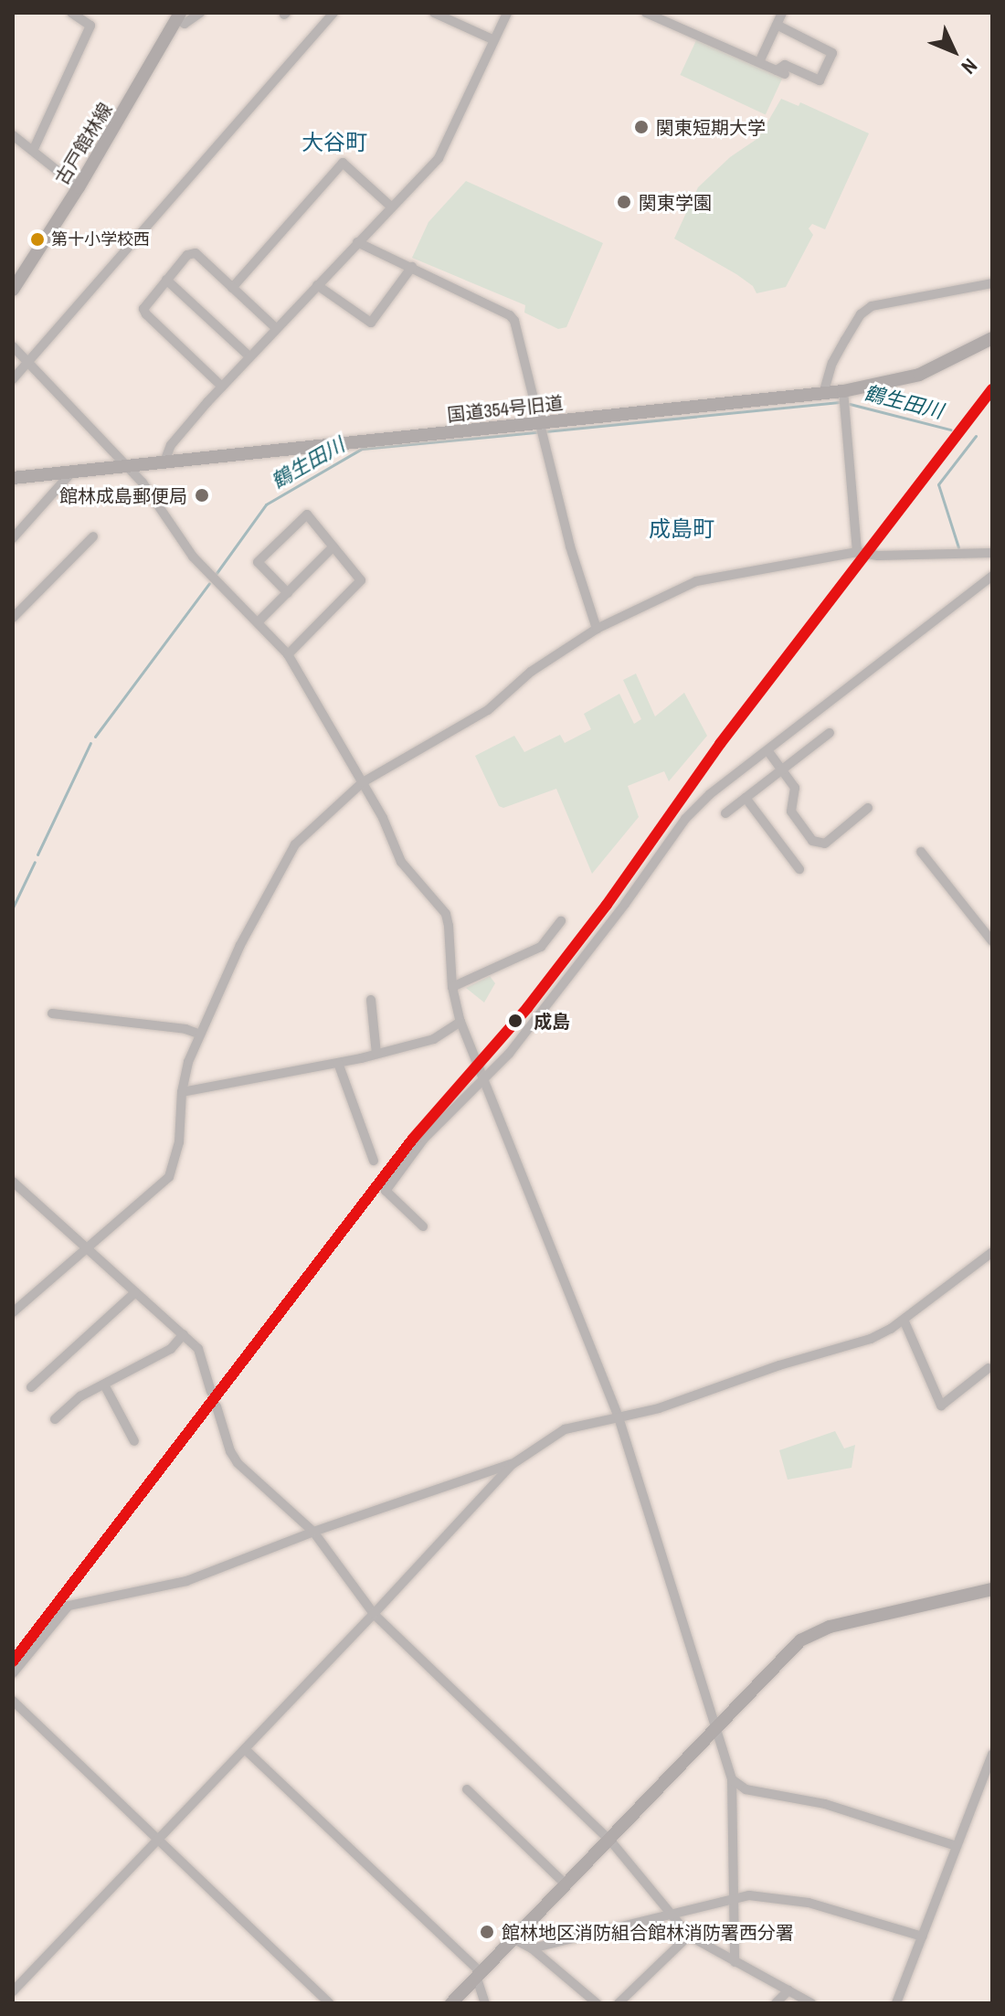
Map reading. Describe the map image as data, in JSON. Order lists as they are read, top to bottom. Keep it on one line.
{"streets":{"street":["古戸館林線","国道354号旧道"]},"districts":["大谷町","成島町"],"water":["鶴生田川"],"places":["関東短期大学","関東学園","第十小学校西","館林成島郵便局","成島","館林地区消防組合館林消防署西分署"],"north":"bottom right"}
